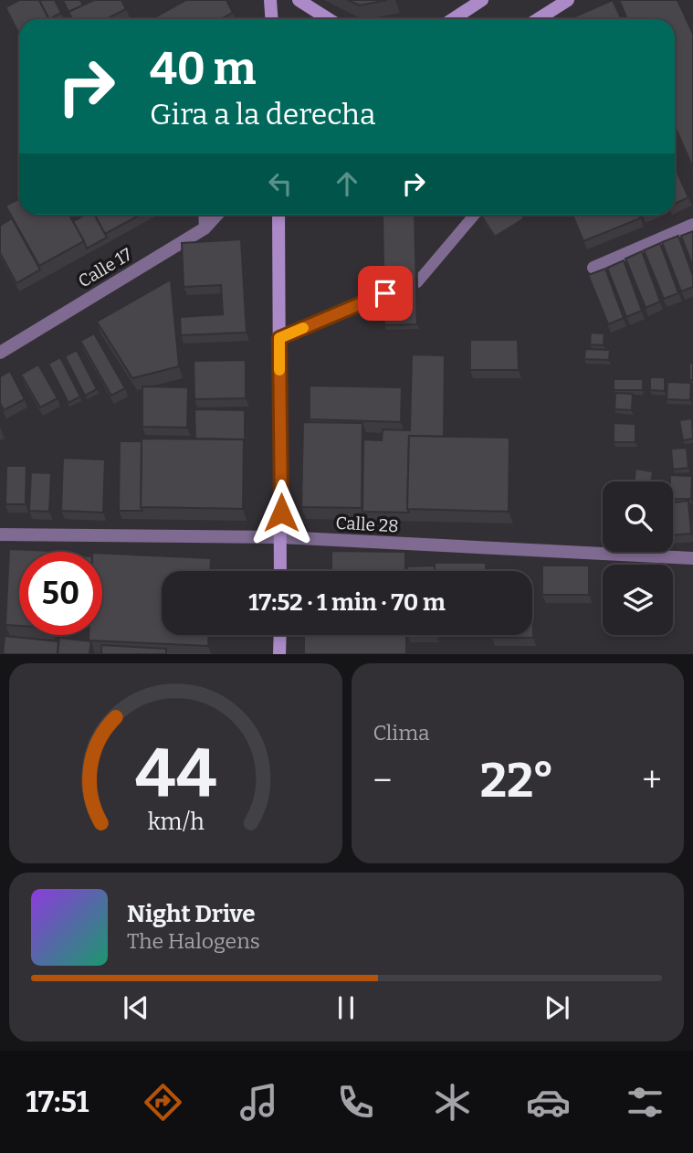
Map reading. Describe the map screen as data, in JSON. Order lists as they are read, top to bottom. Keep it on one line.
{"streets":{"street":["Calle 17","Calle 28"]},"page":{"turn":["40 m","Gira a la derecha"],"limit":"50","trip":"17:52 · 1 min · 70 m","tile":"Clima","heat":["−","22°","+"],"song":["Night Drive","The Halogens"],"tabs":"17:51","gauge":["44","km/h"]}}
